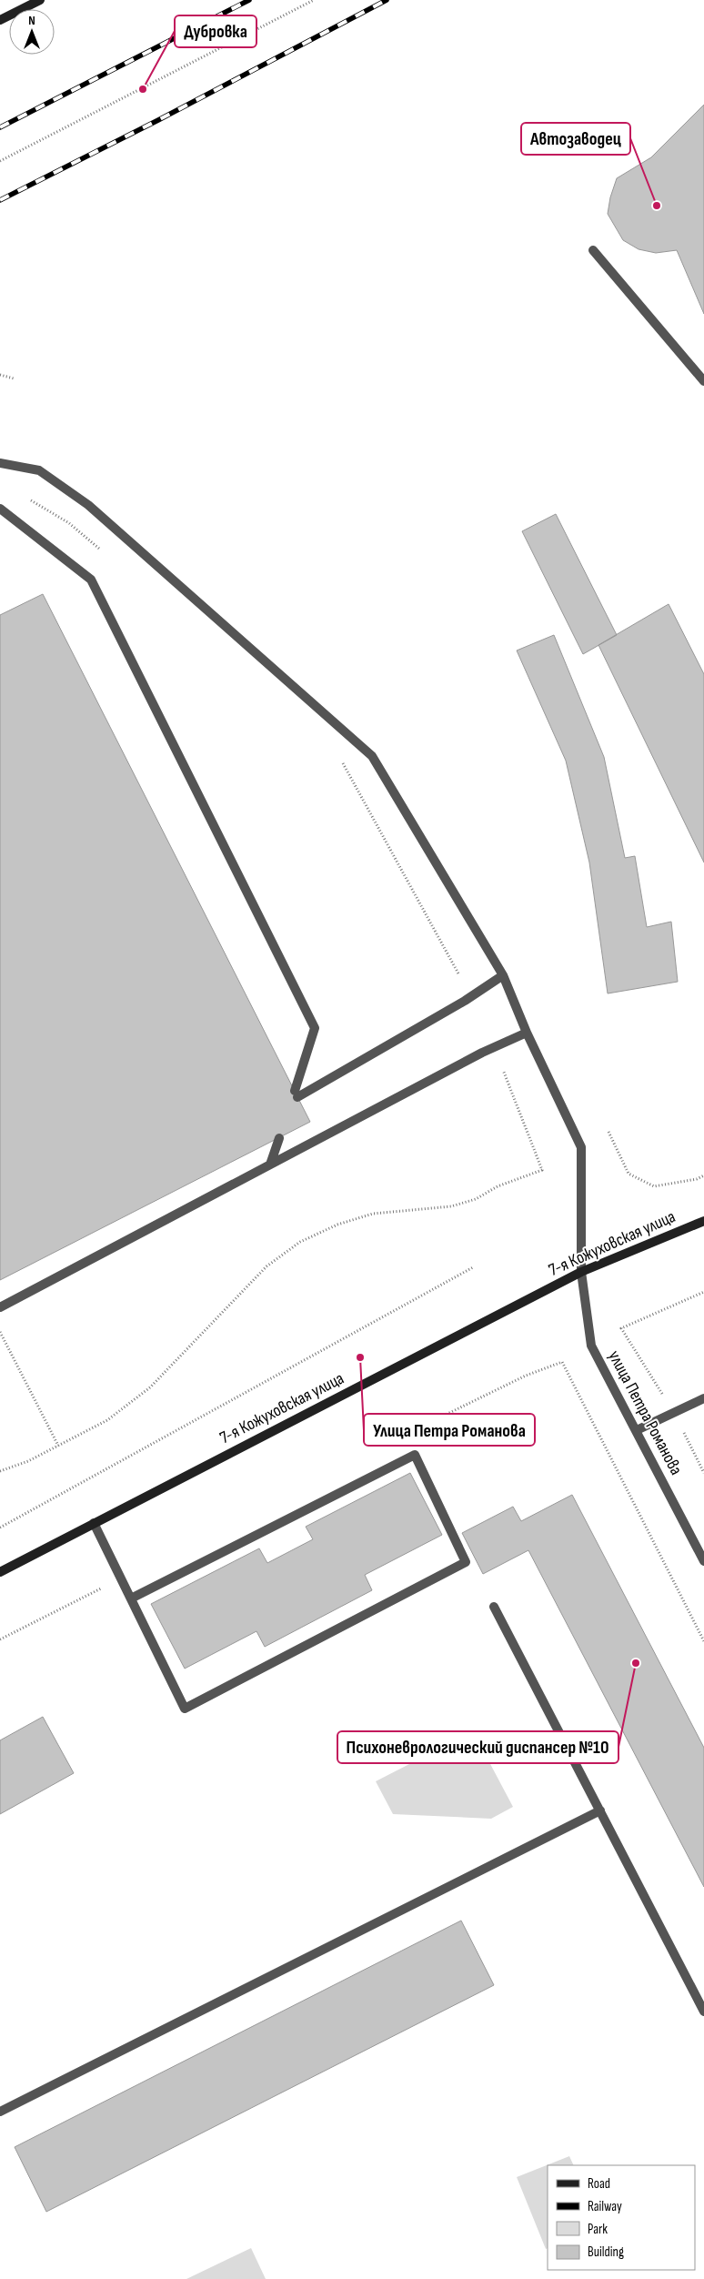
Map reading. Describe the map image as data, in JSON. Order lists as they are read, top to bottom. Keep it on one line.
{"streets":{"street":["7-я Кожуховская улица","улица Петра Романова"]},"crossings":[["7-я Кожуховская улица","улица Петра Романова"]],"places":["Дубровка","Автозаводец","Улица Петра Романова","Психоневрологический диспансер №10"],"legend":["Road","Railway","Park","Building"],"north":"top"}
